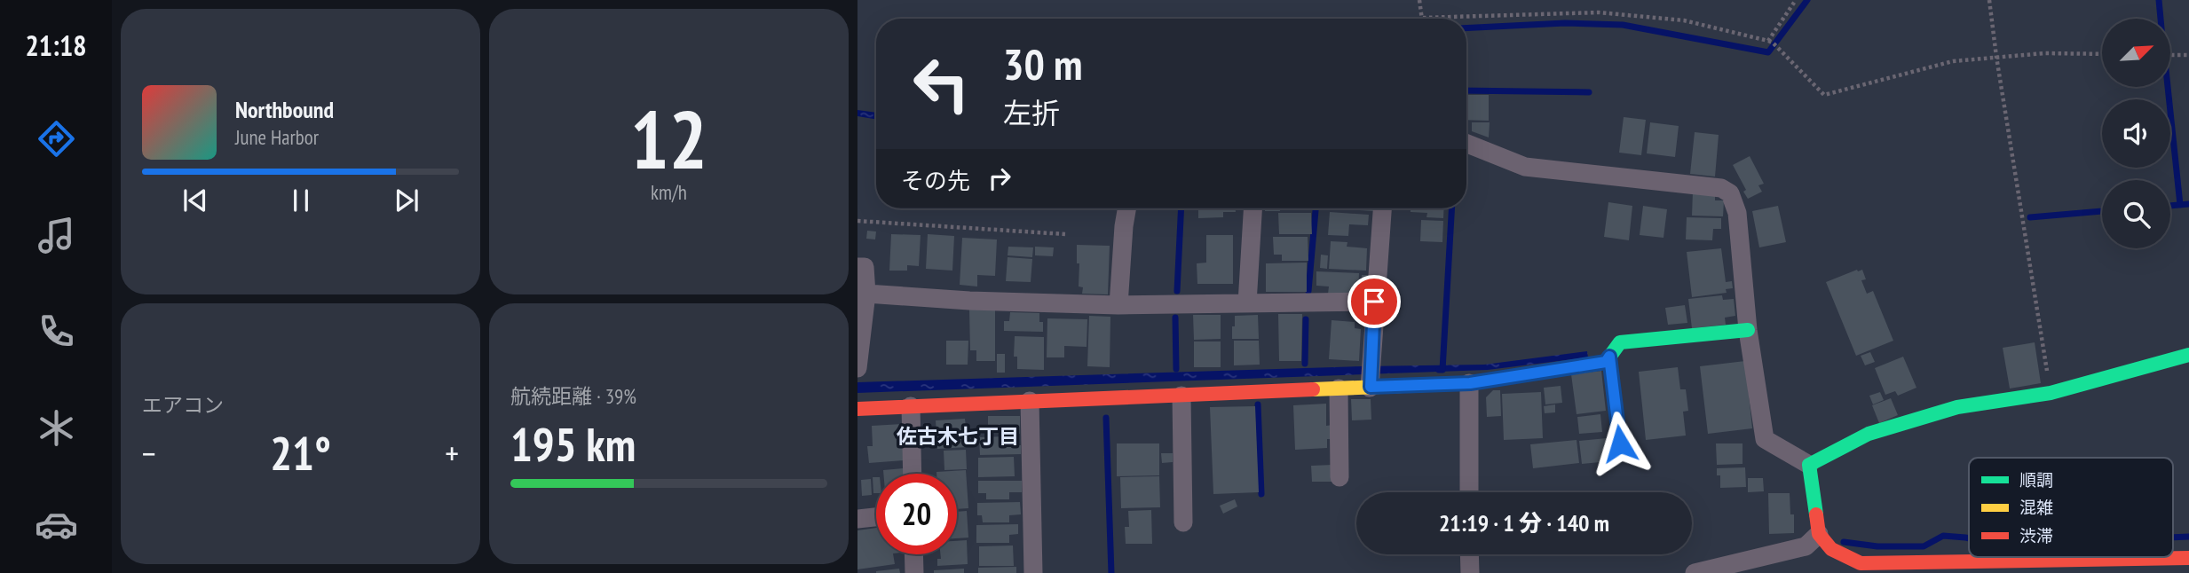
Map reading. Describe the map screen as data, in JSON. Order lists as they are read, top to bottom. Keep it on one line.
{"districts":["佐古木七丁目"],"legend":["順調","混雑","渋滞"],"north":"top right","page":{"tabs":"21:18","tile":[["12","km/h"],"エアコン",["航続距離 · 39%","195 km"]],"turn":["30 m","左折"],"song":["Northbound","June Harbor"],"then":"その先","heat":["−","21°","+"],"limit":"20","trip":"21:19 · 1 分 · 140 m"}}
